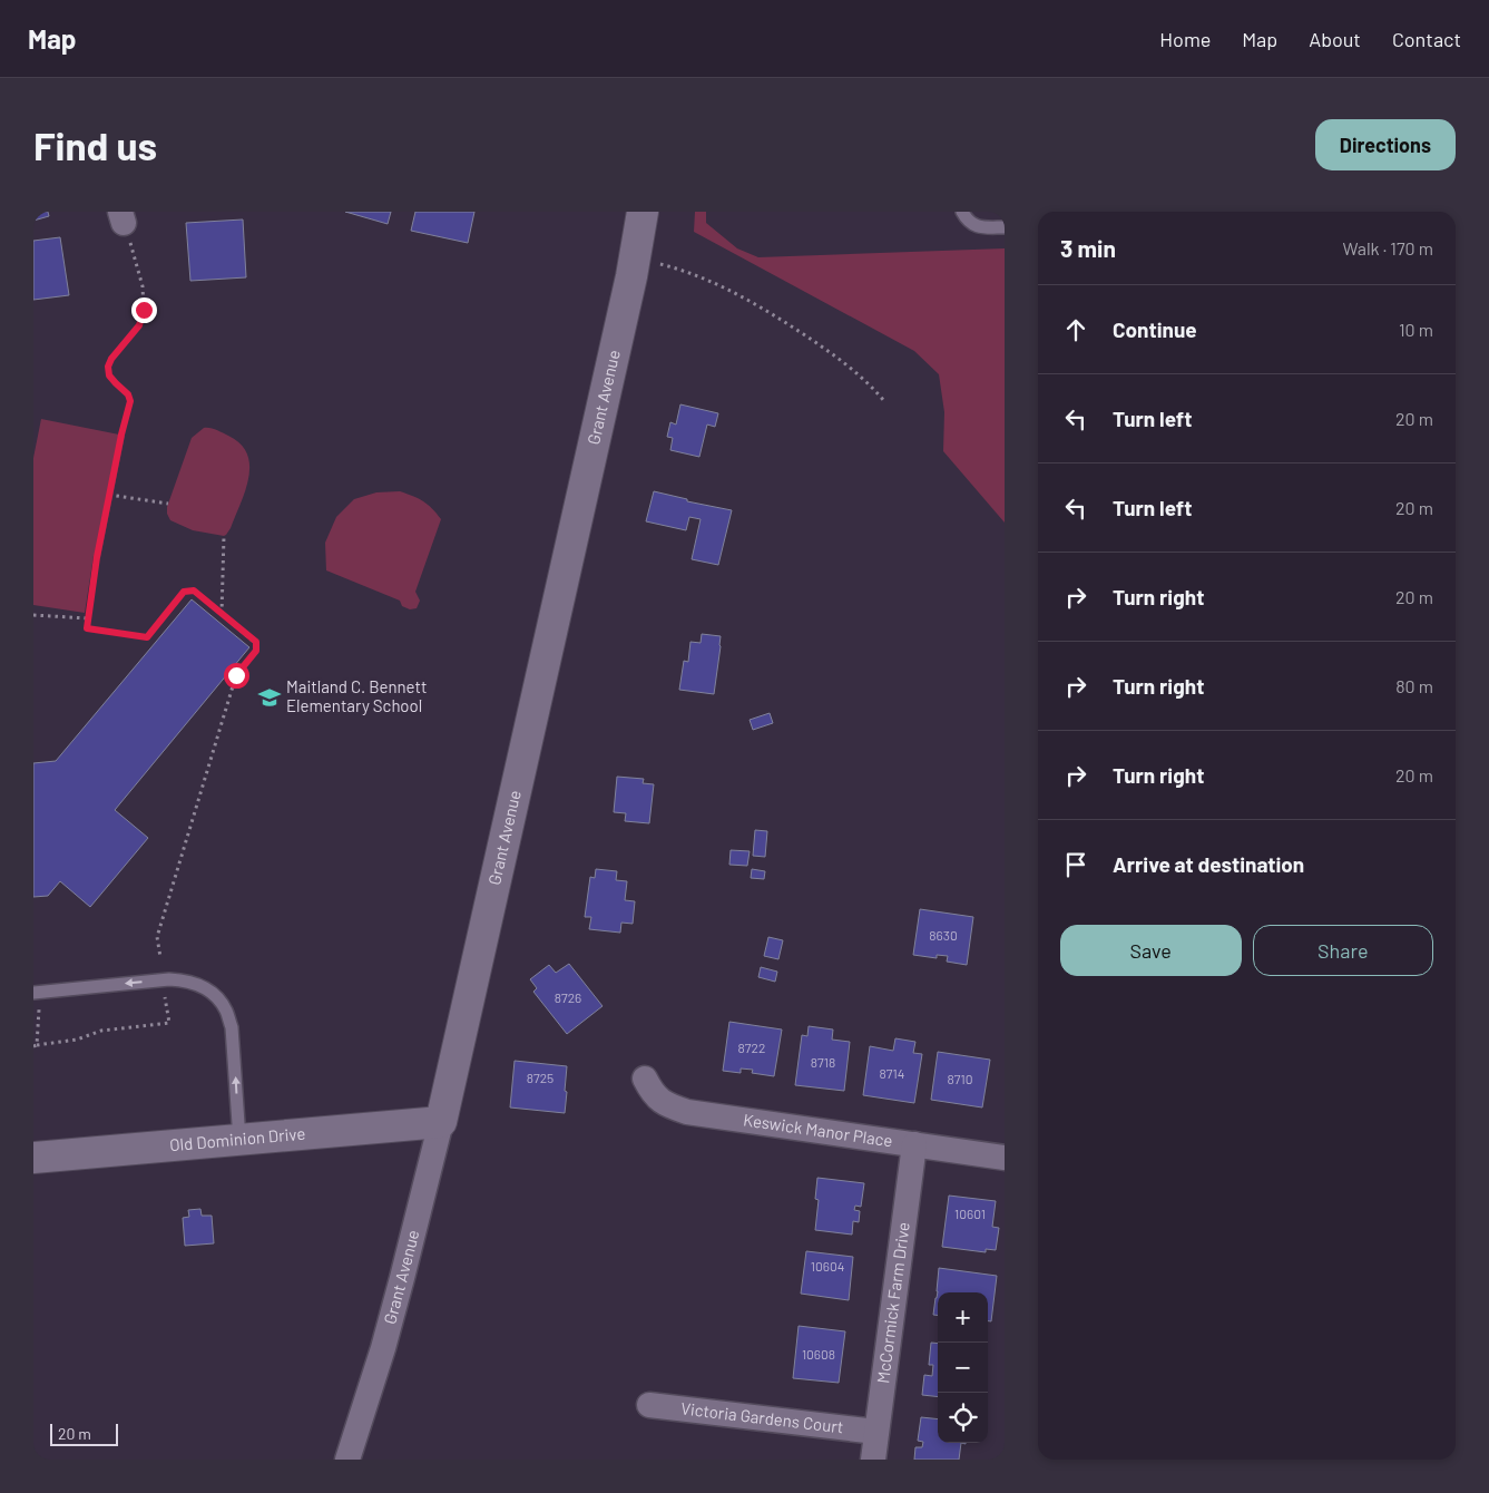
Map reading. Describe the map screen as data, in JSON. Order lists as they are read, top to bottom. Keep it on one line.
{"streets":{"street":["Grant Avenue","Keswick Manor Place","Old Dominion Drive","McCormick Farm Drive","Victoria Gardens Court"]},"crossings":[["Grant Avenue","Old Dominion Drive"],["Keswick Manor Place","McCormick Farm Drive"],["McCormick Farm Drive","Victoria Gardens Court"]],"places":{"school or university":["Maitland C. Bennett Elementary School"]},"house_numbers":["8630","8726","8722","8718","8714","8725","8710","10601","10604","10608"],"scale_bar":"20 m","page":{"header":"Map","nav":["Home","Map","About","Contact"],"buttons":["Directions",["Save","Share"]],"title":"Find us","heading":["3 min","Walk · 170 m"],"list":[["Continue","10 m"],["Turn left","20 m"],["Turn left","20 m"],["Turn right","20 m"],["Turn right","80 m"],["Turn right","20 m"],"Arrive at destination"],"map_buttons":["+","−"],"scale":"20 m"}}
